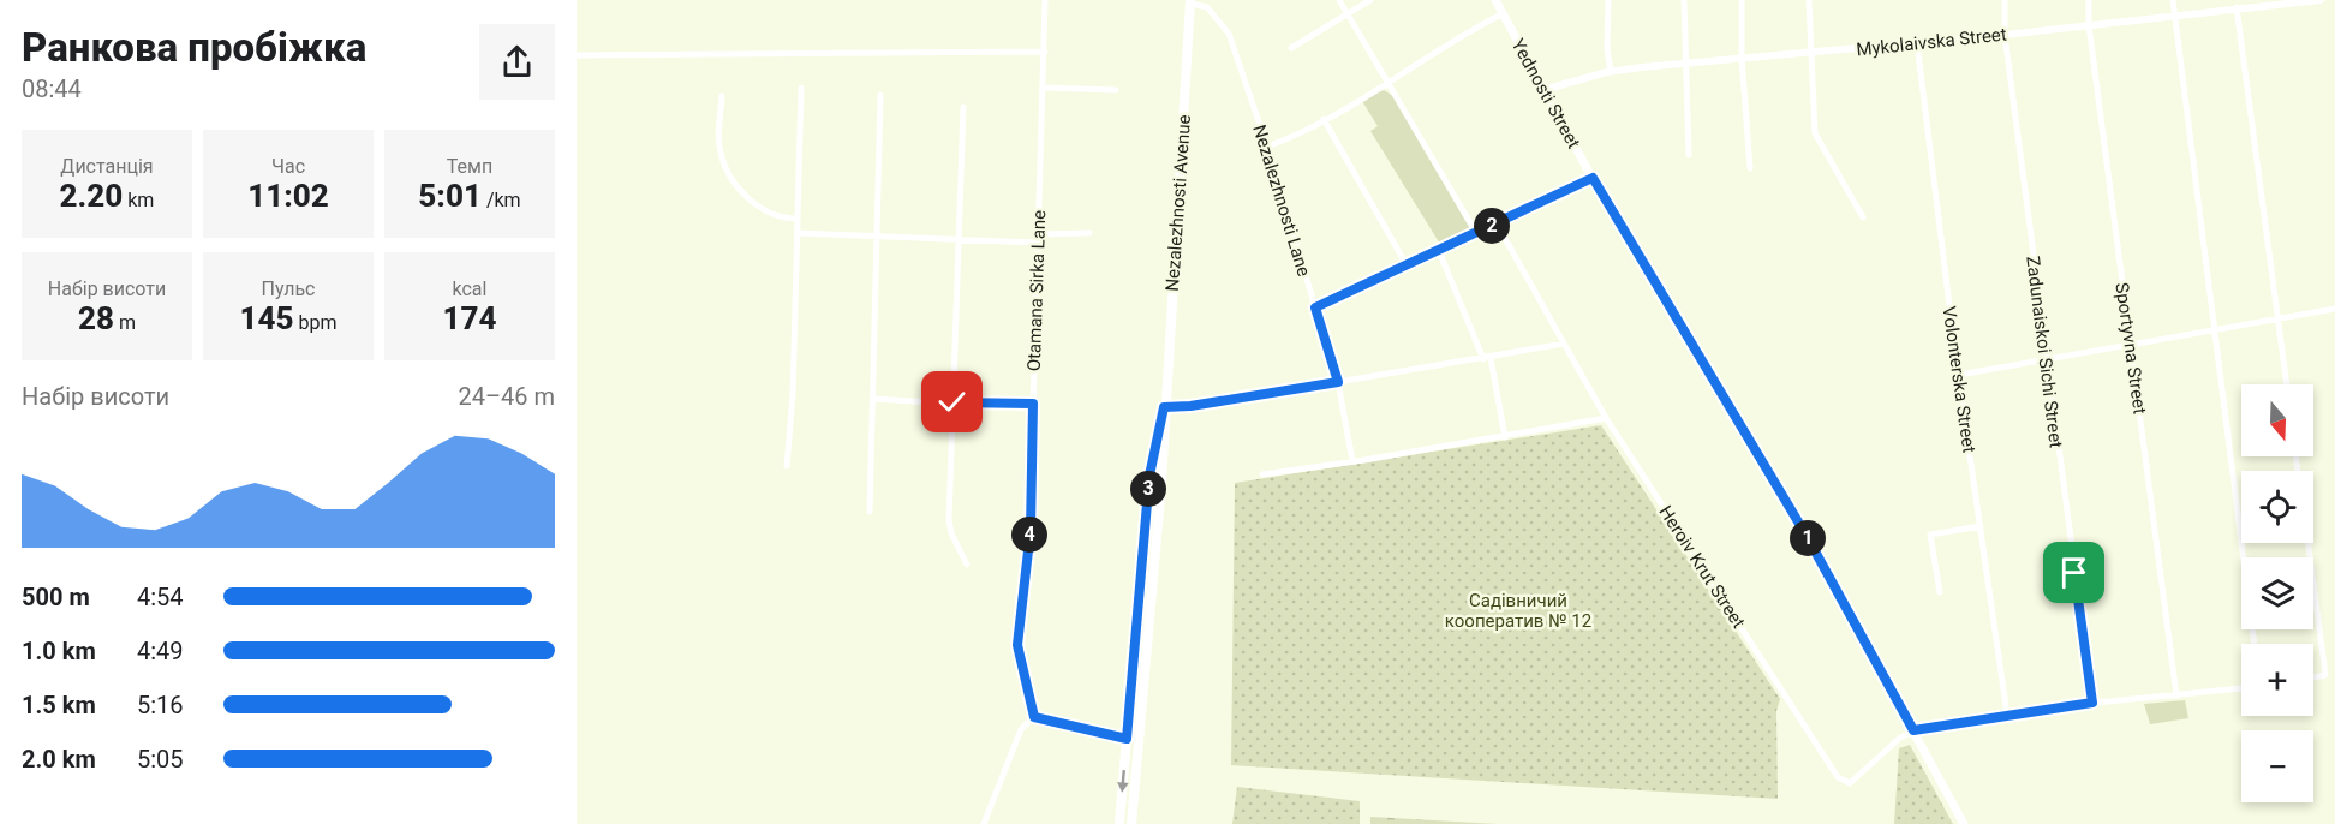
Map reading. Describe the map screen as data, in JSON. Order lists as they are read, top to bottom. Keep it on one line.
{"streets":{"main road":["Yednosti Street","Nezalezhnosti Avenue"],"street":["Mykolaivska Street","Nezalezhnosti Lane","Otamana Sirka Lane","Sportyvna Street","Zadunaiskoi Sichi Street","Volonterska Street","Heroiv Krut Street"]},"crossings":[["Mykolaivska Street","Yednosti Street"],["Mykolaivska Street","Sportyvna Street"],["Mykolaivska Street","Zadunaiskoi Sichi Street"],["Mykolaivska Street","Volonterska Street"],["Yednosti Street","Heroiv Krut Street"],["Nezalezhnosti Lane","Nezalezhnosti Avenue"]],"parks":["Садівничий кооператив № 12"],"north":"bottom","page":{"heading":["Ранкова пробіжка","08:44"],"stats":[["Дистанція","2.20 km"],["Час","11:02"],["Темп","5:01 /km"],["Набір висоти","28 m"],["Пульс","145 bpm"],["kcal","174"]],"pins":["2","3","4","1"],"chart":["Набір висоти","24–46 m"],"map_buttons":["+","−"],"list":[{"name":"500 m","note":"4:54"},{"name":"1.0 km","note":"4:49"},{"name":"1.5 km","note":"5:16"},{"name":"2.0 km","note":"5:05"}]}}
